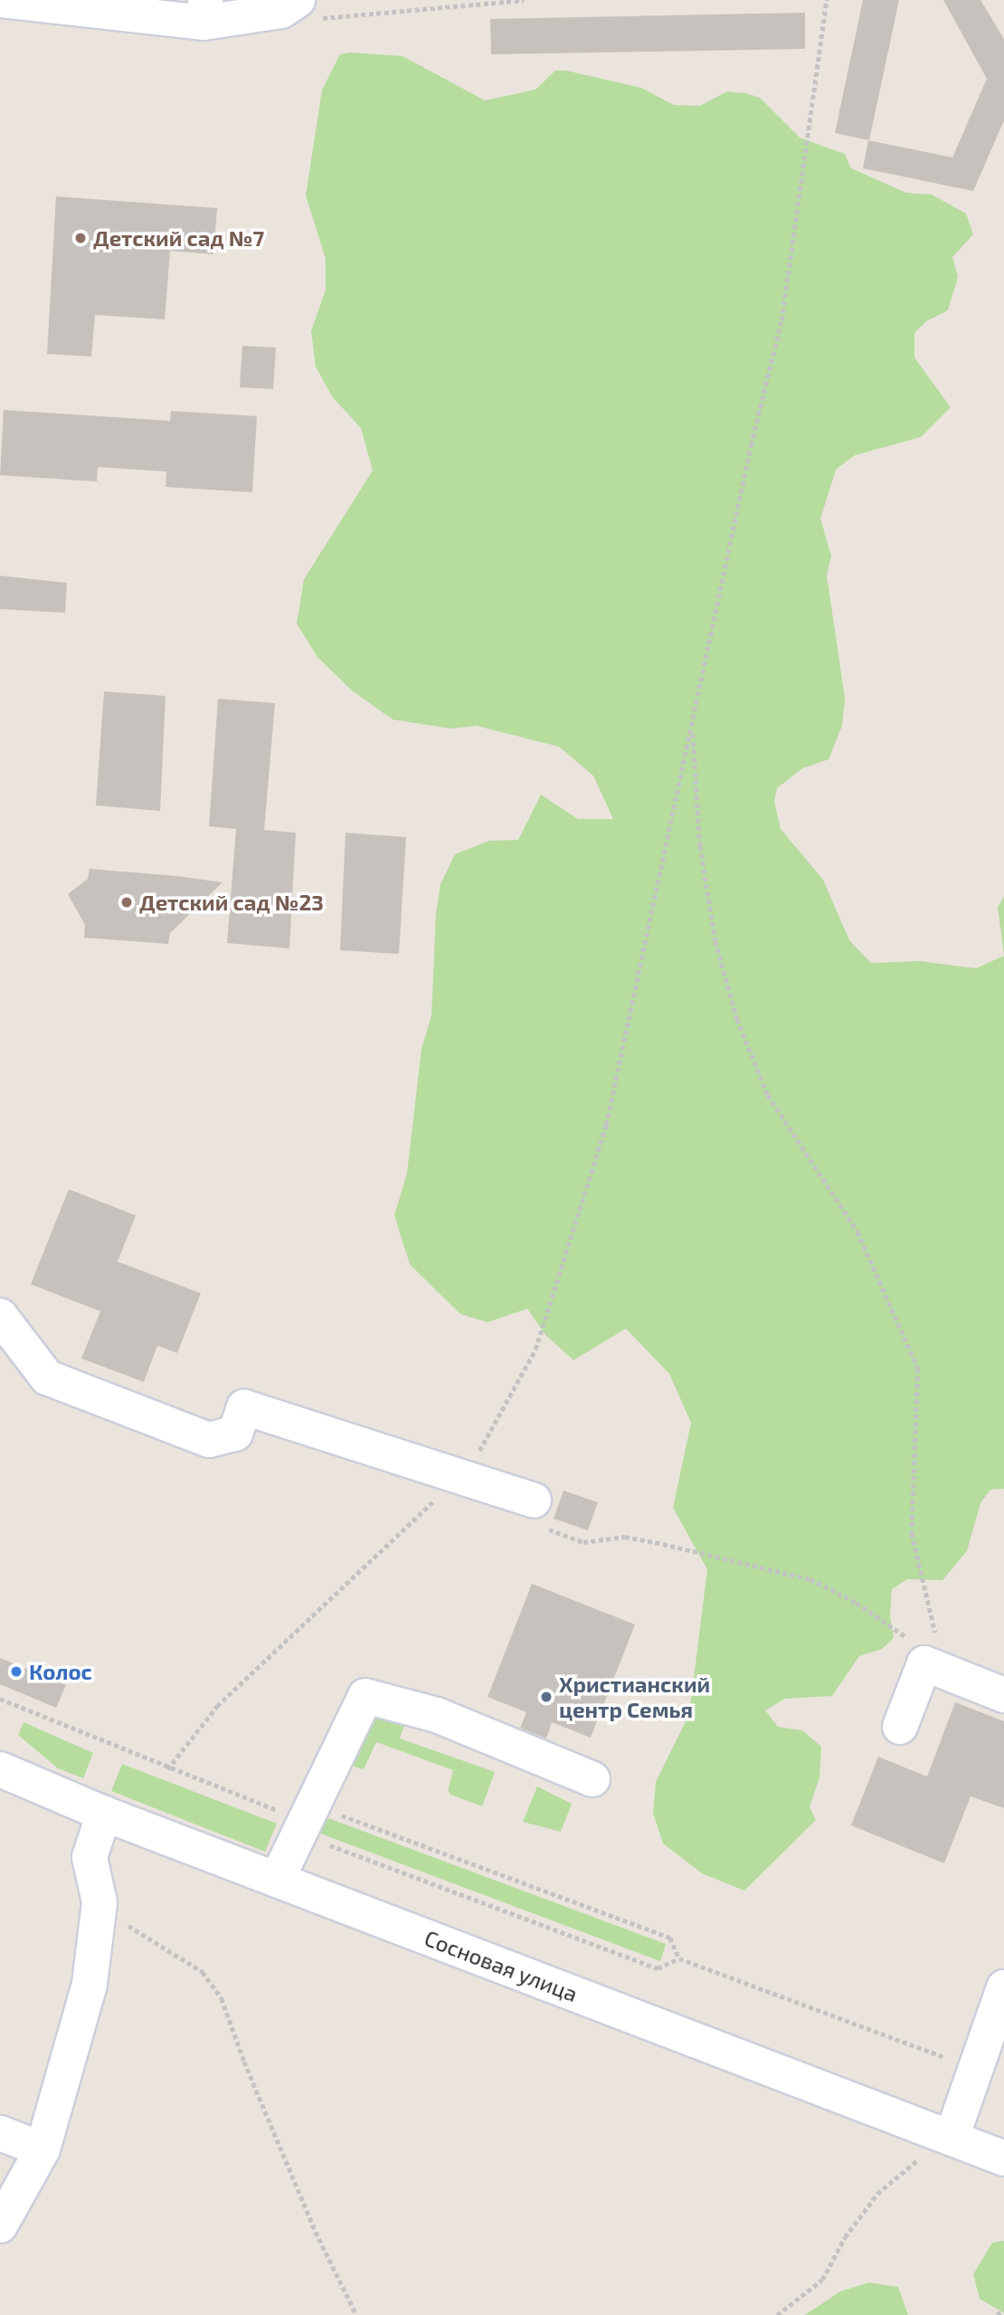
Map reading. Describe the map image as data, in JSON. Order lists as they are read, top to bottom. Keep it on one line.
{"streets":{"street":["Сосновая улица"]},"places":["Детский сад №7","Детский сад №23","Колос","Христианский центр Семья"]}
